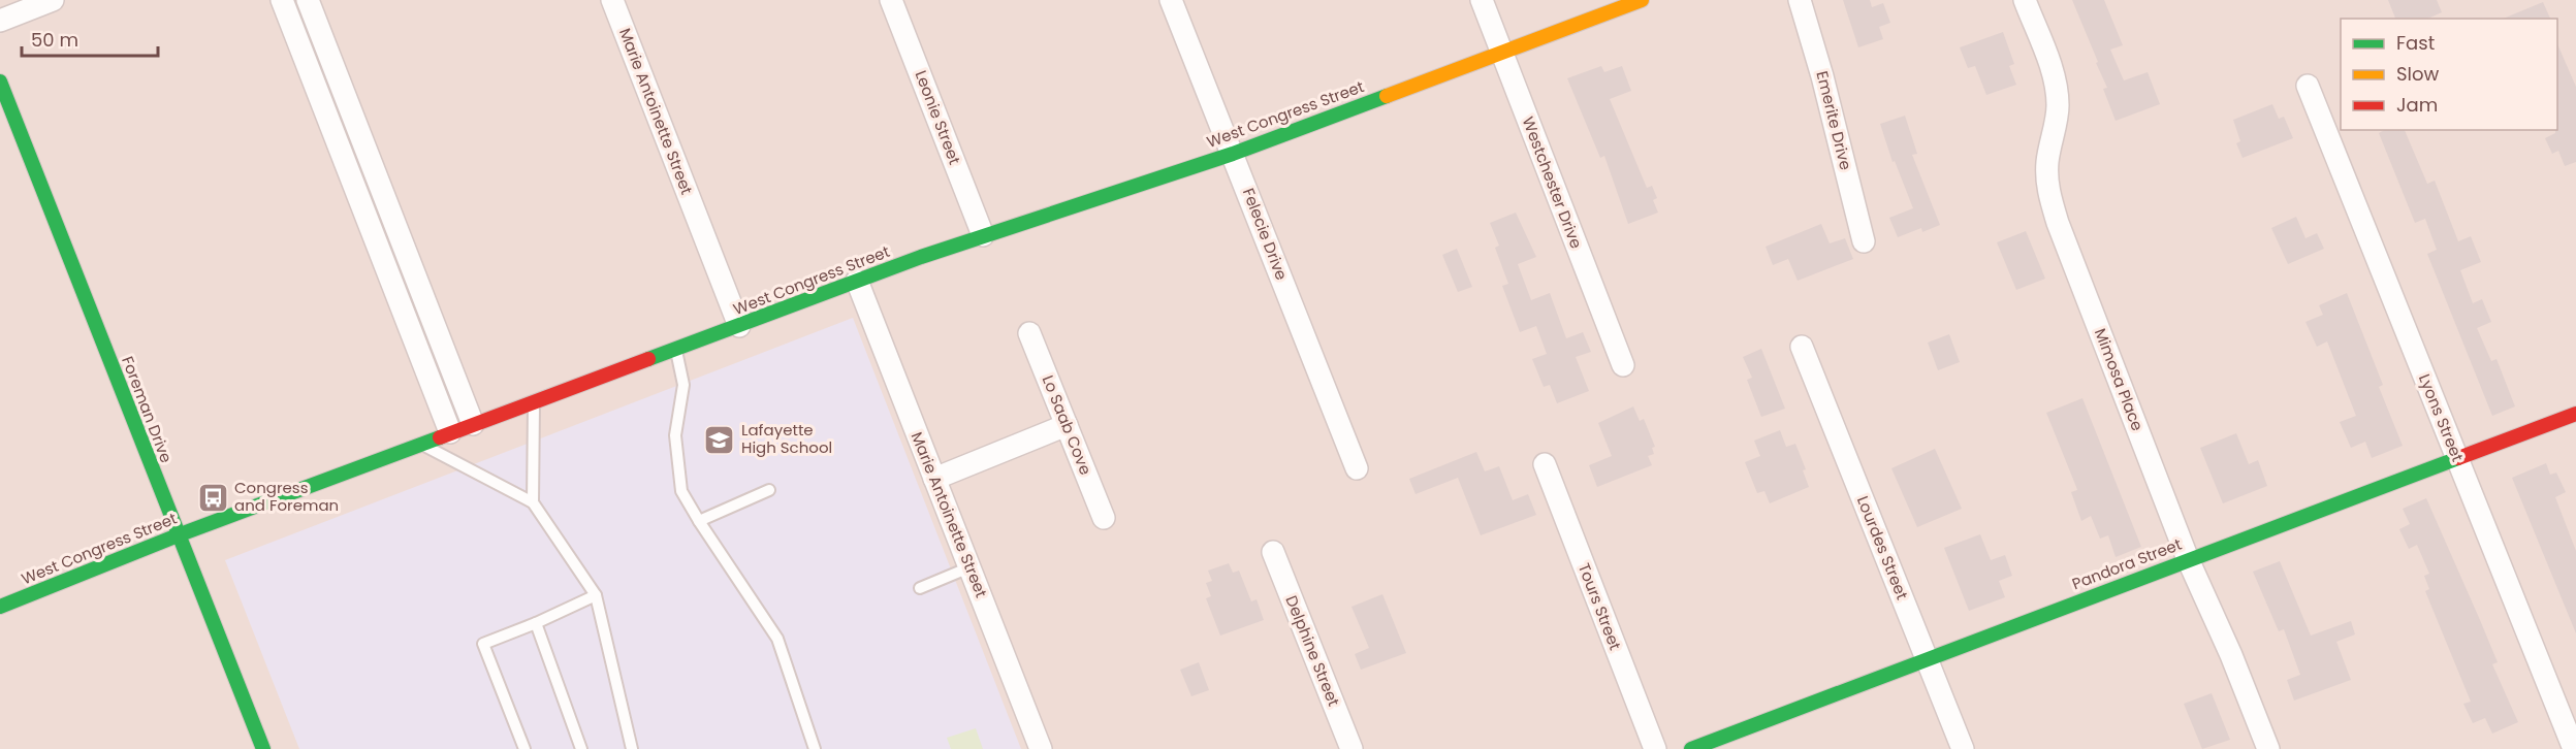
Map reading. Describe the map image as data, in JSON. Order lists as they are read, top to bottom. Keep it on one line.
{"streets":{"main road":["West Congress Street","Foreman Drive","Pandora Street"],"street":["Marie Antoinette Street","Leonie Street","Emerite Drive","Westchester Drive","Felecie Drive","Mimosa Place","Lyons Street","Lo Saab Cove","Lourdes Street","Tours Street","Delphine Street"]},"crossings":[["Marie Antoinette Street","West Congress Street"],["West Congress Street","Leonie Street"],["West Congress Street","Westchester Drive"],["West Congress Street","Felecie Drive"],["West Congress Street","Foreman Drive"],["Mimosa Place","Pandora Street"],["Lyons Street","Pandora Street"],["Lourdes Street","Pandora Street"]],"places":{"school or university":["Lafayette High School"],"bus stop":["Congress and Foreman"]},"legend":["Fast","Slow","Jam"],"scale_bar":"50 m"}
